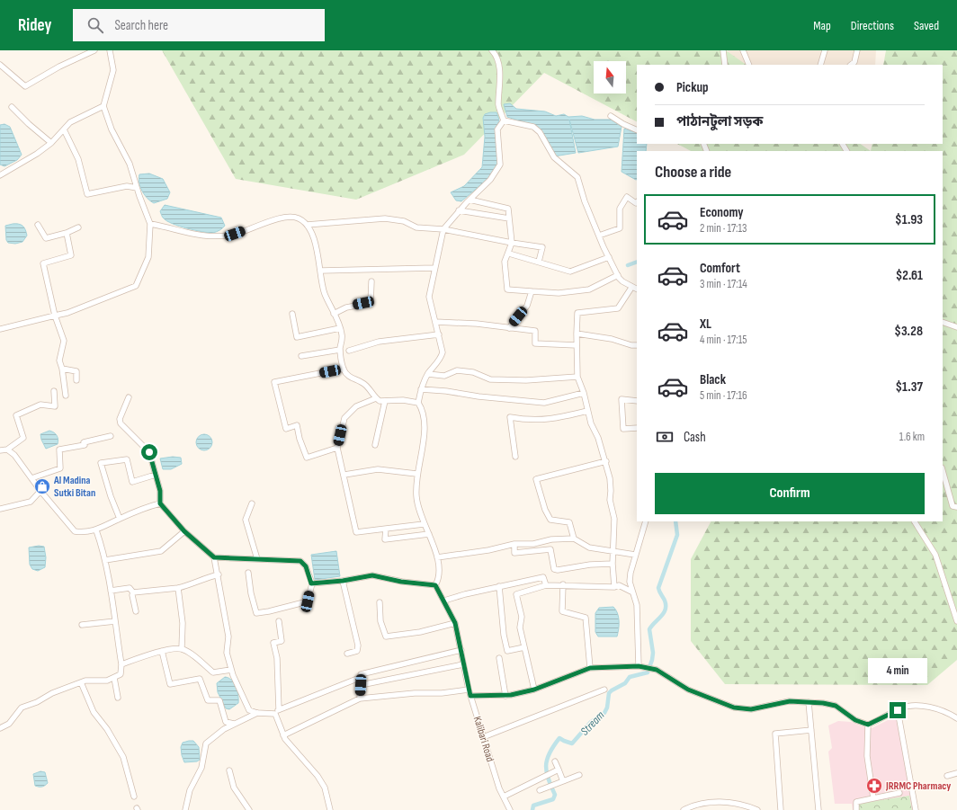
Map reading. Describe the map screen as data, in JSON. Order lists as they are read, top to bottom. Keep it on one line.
{"streets":{"street":["Kalibari Road"]},"water":["Stream"],"places":{"shop":["Al Madina Sutki Bitan"],"pharmacy":["JRRMC Pharmacy"]},"north":"top","page":{"header":"Ridey","search":"Search here","nav":["Map","Directions","Saved"],"banner":["Pickup","পাঠানটুলা সড়ক"],"heading":"Choose a ride","list":[{"name":"Economy","note":"2 min · 17:13","value":"$1.93"},{"name":"Comfort","note":"3 min · 17:14","value":"$2.61"},{"name":"XL","note":"4 min · 17:15","value":"$3.28"},{"name":"Black","note":"5 min · 17:16","value":"$1.37"}],"pay":["Cash","1.6 km"],"buttons":"Confirm","bubble":"4 min"}}
